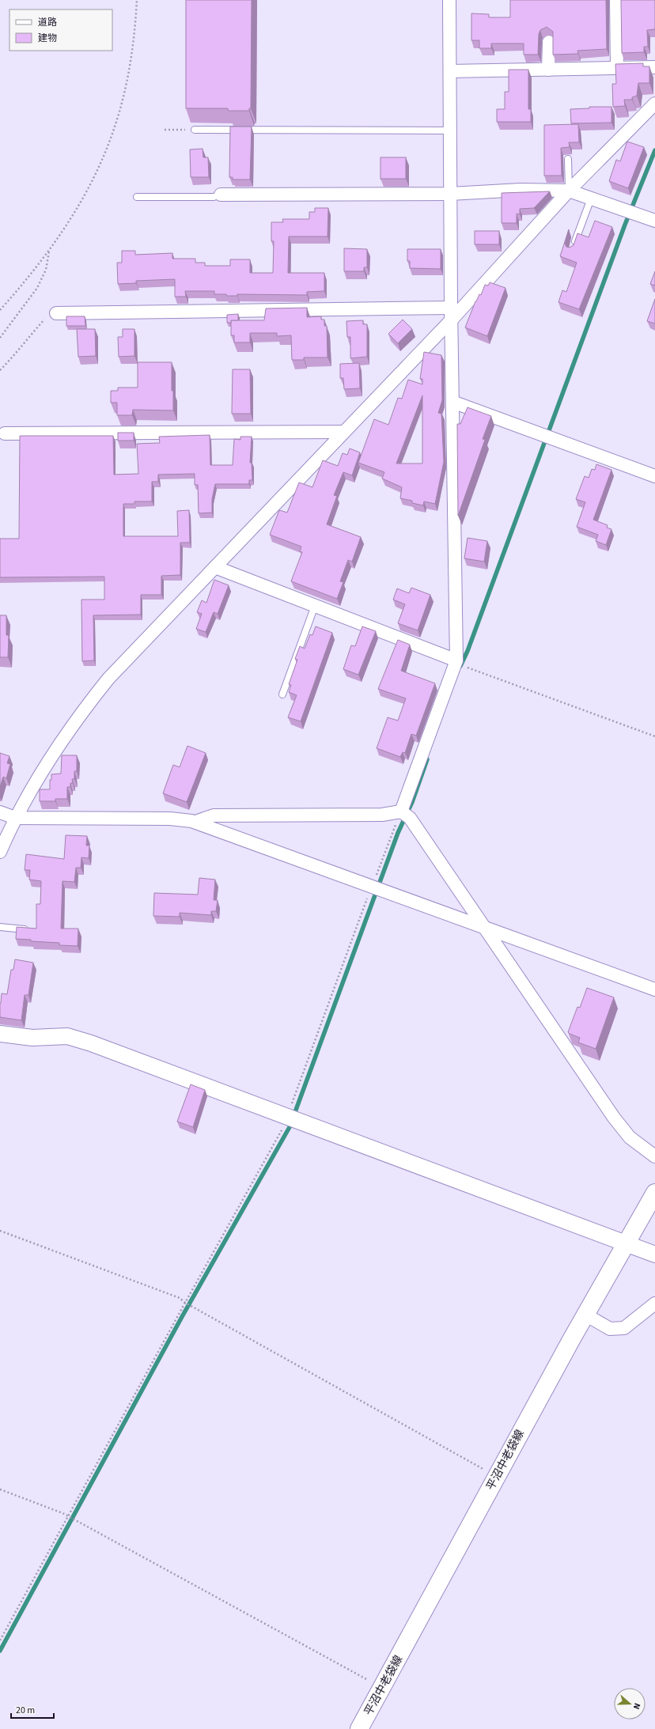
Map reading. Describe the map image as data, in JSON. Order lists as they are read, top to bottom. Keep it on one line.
{"streets":{"main road":["平沼中老袋線"]},"legend":["道路","建物"],"scale_bar":"20 m","north":"right"}
